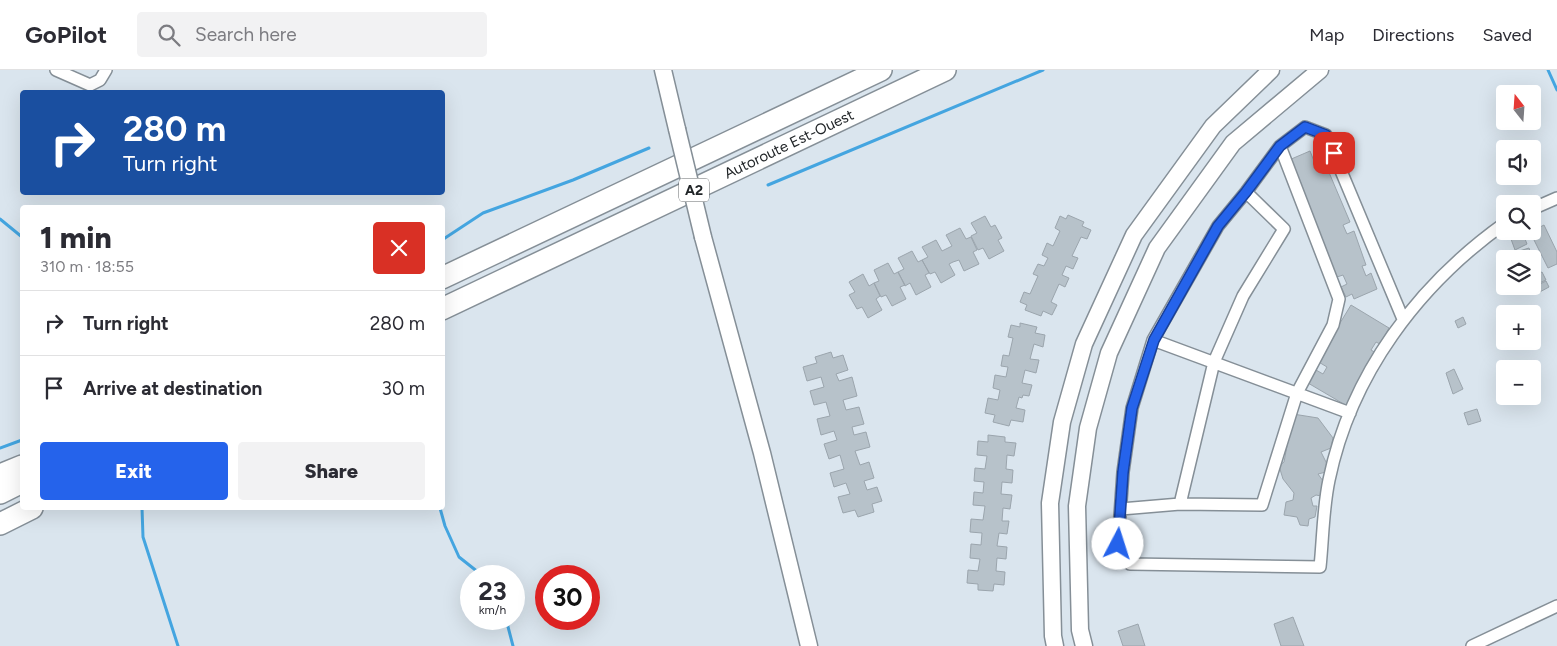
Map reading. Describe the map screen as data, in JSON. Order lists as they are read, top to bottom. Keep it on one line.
{"streets":{"highway":["Autoroute Est-Ouest","A2"]},"north":"top","page":{"header":"GoPilot","search":"Search here","nav":["Map","Directions","Saved"],"map_buttons":["+","−"],"turn":["280 m","Turn right"],"heading":["1 min","310 m · 18:55"],"list":[{"name":"Turn right","value":"280 m"},{"name":"Arrive at destination","value":"30 m"}],"buttons":["Exit","Share"],"speed":"23 km/h","limit":"30"}}
